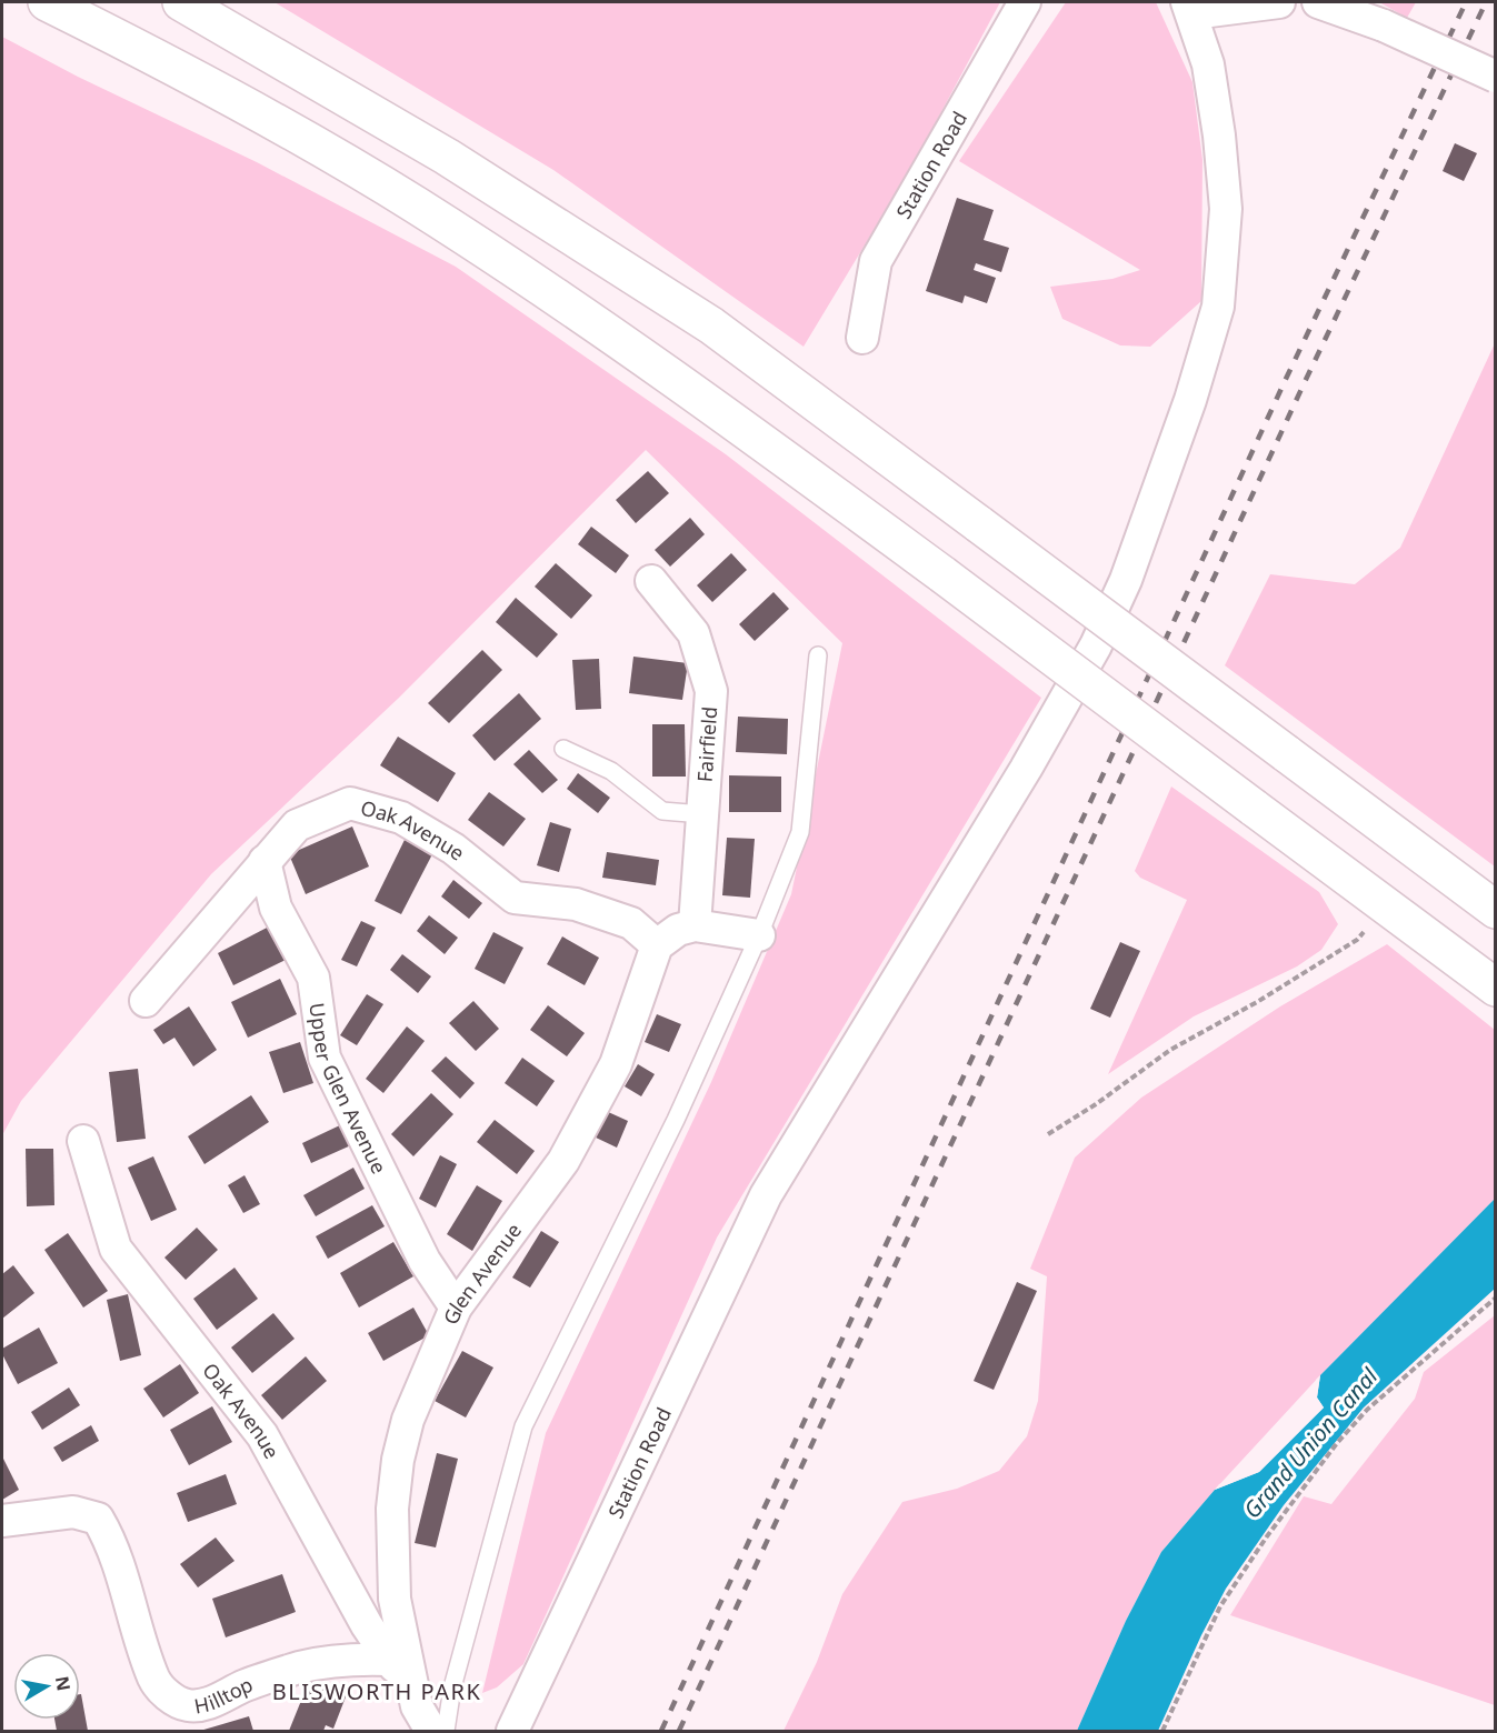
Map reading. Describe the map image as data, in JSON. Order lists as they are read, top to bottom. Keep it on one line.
{"streets":{"street":["Station Road","Fairfield","Oak Avenue","Upper Glen Avenue","Glen Avenue","Hilltop"]},"crossings":[["Oak Avenue","Upper Glen Avenue"],["Oak Avenue","Glen Avenue"],["Oak Avenue","Hilltop"],["Upper Glen Avenue","Glen Avenue"],["Glen Avenue","Hilltop"]],"districts":["BLISWORTH PARK"],"water":["Grand Union Canal"],"north":"right"}
